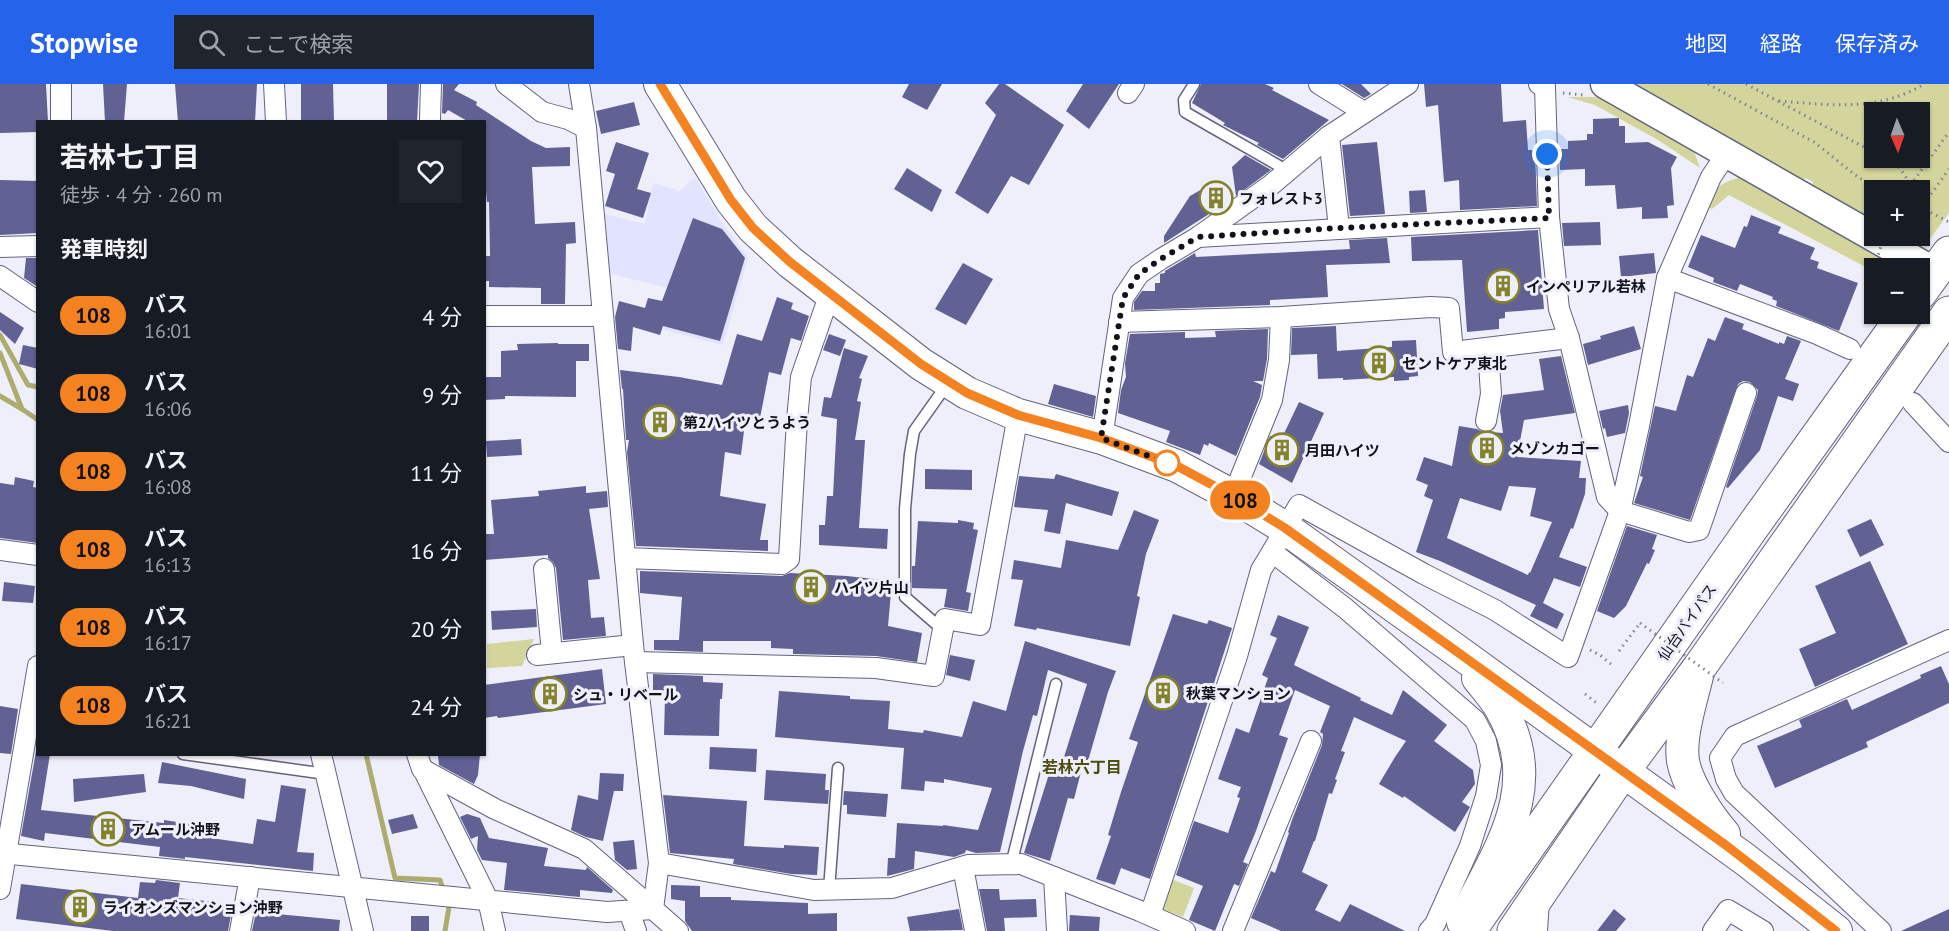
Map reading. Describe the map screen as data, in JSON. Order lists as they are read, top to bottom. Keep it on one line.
{"streets":{"highway":["仙台バイパス"]},"districts":["若林六丁目"],"places":{"building":["フォレスト3","インペリアル若林","セントケア東北","第2ハイツとうよう","メゾンカゴー","月田ハイツ","ハイツ片山","秋葉マンション","シュ・リベール","アムール沖野","ライオンズマンション沖野"]},"lines":["bus line 108"],"north":"bottom","page":{"header":"Stopwise","search":"ここで検索","nav":["地図","経路","保存済み"],"on_map":"108","map_buttons":["+","−"],"heading":[["若林七丁目","徒歩 · 4 分 · 260 m"],"発車時刻"],"list":[{"mark":"108","name":"バス","note":"16:01","value":"4 分"},{"mark":"108","name":"バス","note":"16:06","value":"9 分"},{"mark":"108","name":"バス","note":"16:08","value":"11 分"},{"mark":"108","name":"バス","note":"16:13","value":"16 分"},{"mark":"108","name":"バス","note":"16:17","value":"20 分"},{"mark":"108","name":"バス","note":"16:21","value":"24 分"}]}}
